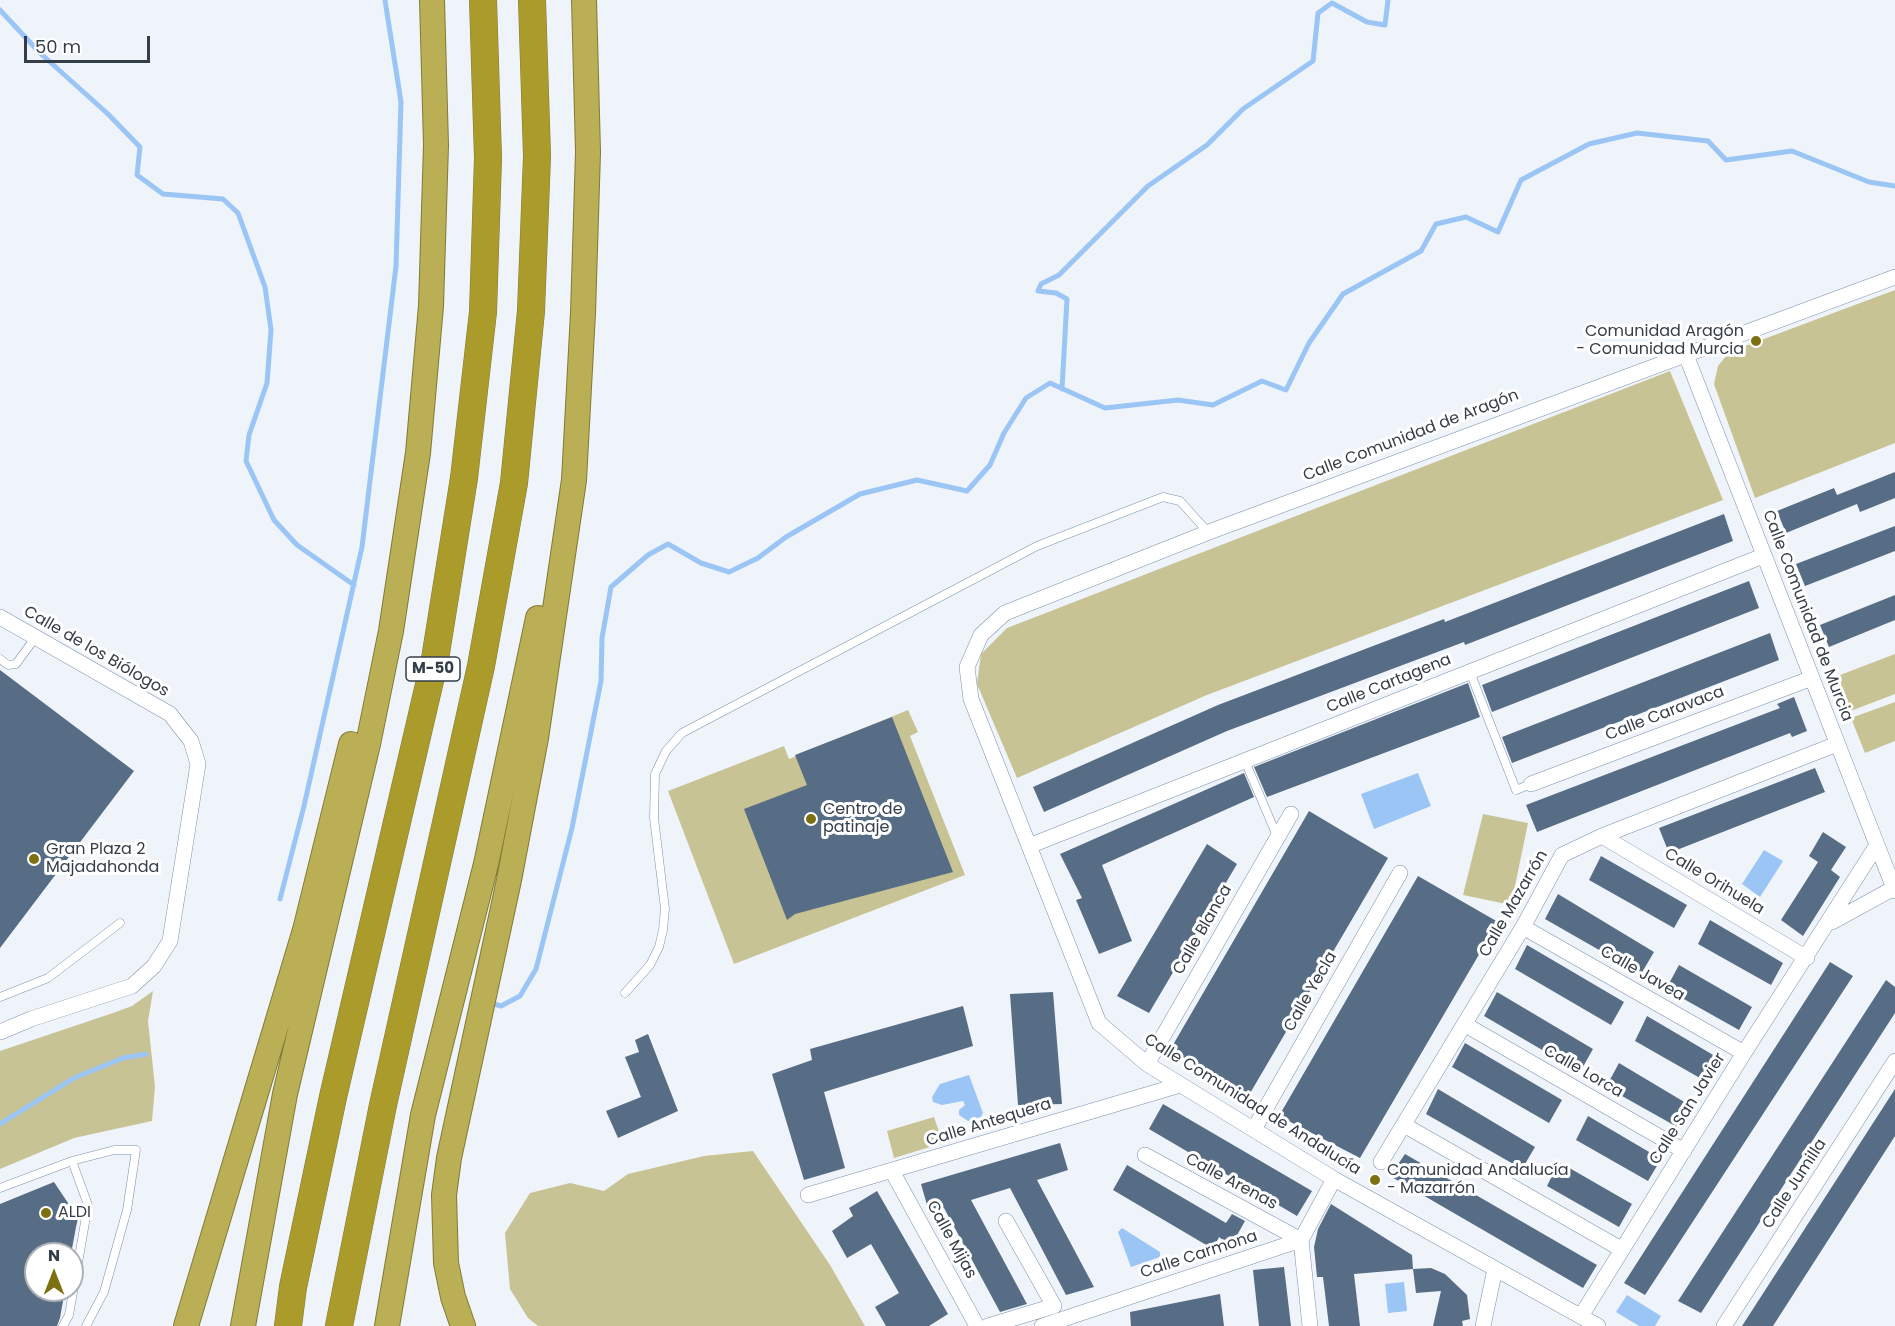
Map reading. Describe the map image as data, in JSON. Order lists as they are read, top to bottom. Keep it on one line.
{"streets":{"highway":["M-50"],"street":["Calle Comunidad de Aragón","Calle Comunidad de Murcia","Calle de los Biólogos","Calle Cartagena","Calle Caravaca","Calle Orihuela","Calle Mazarrón","Calle Blanca","Calle Javea","Calle Yecla","Calle Lorca","Calle Comunidad de Andalucía","Calle San Javier","Calle Antequera","Calle Arenas","Calle Jumilla","Calle Mijas","Calle Carmona"]},"crossings":[["Calle Comunidad de Aragón","Calle Comunidad de Murcia"],["Calle Comunidad de Aragón","Calle Comunidad de Andalucía"],["Calle Comunidad de Murcia","Calle Cartagena"],["Calle Comunidad de Murcia","Calle Caravaca"],["Calle Comunidad de Murcia","Calle Mazarrón"],["Calle Comunidad de Murcia","Calle San Javier"],["Calle Cartagena","Calle Comunidad de Andalucía"],["Calle Orihuela","Calle Mazarrón"],["Calle Orihuela","Calle San Javier"],["Calle Mazarrón","Calle Javea"],["Calle Mazarrón","Calle Lorca"],["Calle Blanca","Calle Comunidad de Andalucía"],["Calle Javea","Calle San Javier"],["Calle Yecla","Calle Comunidad de Andalucía"],["Calle Lorca","Calle San Javier"],["Calle Comunidad de Andalucía","Calle San Javier"],["Calle Comunidad de Andalucía","Calle Antequera"],["Calle Antequera","Calle Mijas"],["Calle Arenas","Calle Carmona"]],"places":["Comunidad Aragón - Comunidad Murcia","Centro de patinaje","Gran Plaza 2 Majadahonda","Comunidad Andalucía - Mazarrón","ALDI"],"scale_bar":"50 m","north":"top"}
